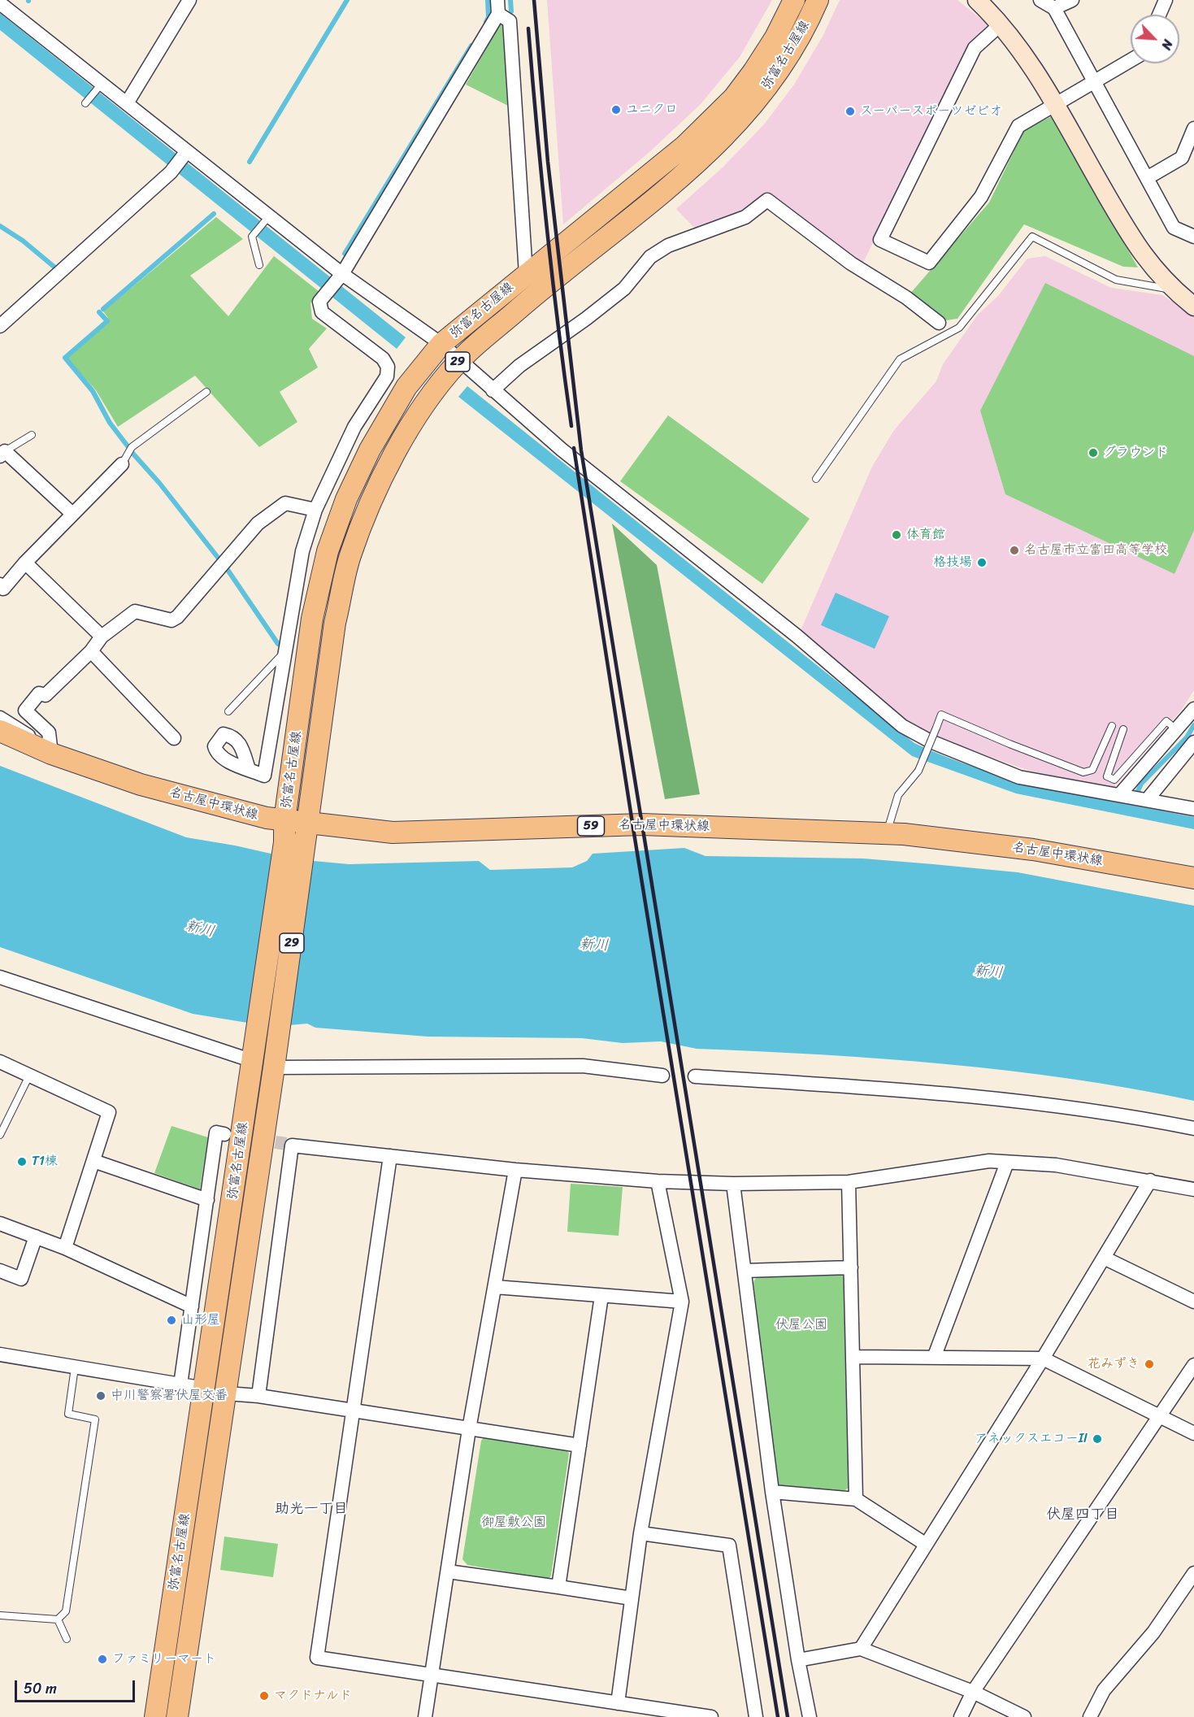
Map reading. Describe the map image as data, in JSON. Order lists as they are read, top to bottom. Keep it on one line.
{"streets":{"main road":["弥富名古屋線","29","名古屋中環状線","59"]},"crossings":[["弥富名古屋線","名古屋中環状線"]],"districts":["助光一丁目","伏屋四丁目"],"water":["新川"],"parks":["伏屋公園","御屋敷公園"],"places":["ユニクロ","スーパースポーツゼビオ","グラウンド","体育館","名古屋市立富田高等学校","格技場","T1棟","山形屋","花みずき","中川警察署伏屋交番","アネックスエコーII","ファミリーマート","マクドナルド"],"scale_bar":"50 m","north":"bottom right"}
